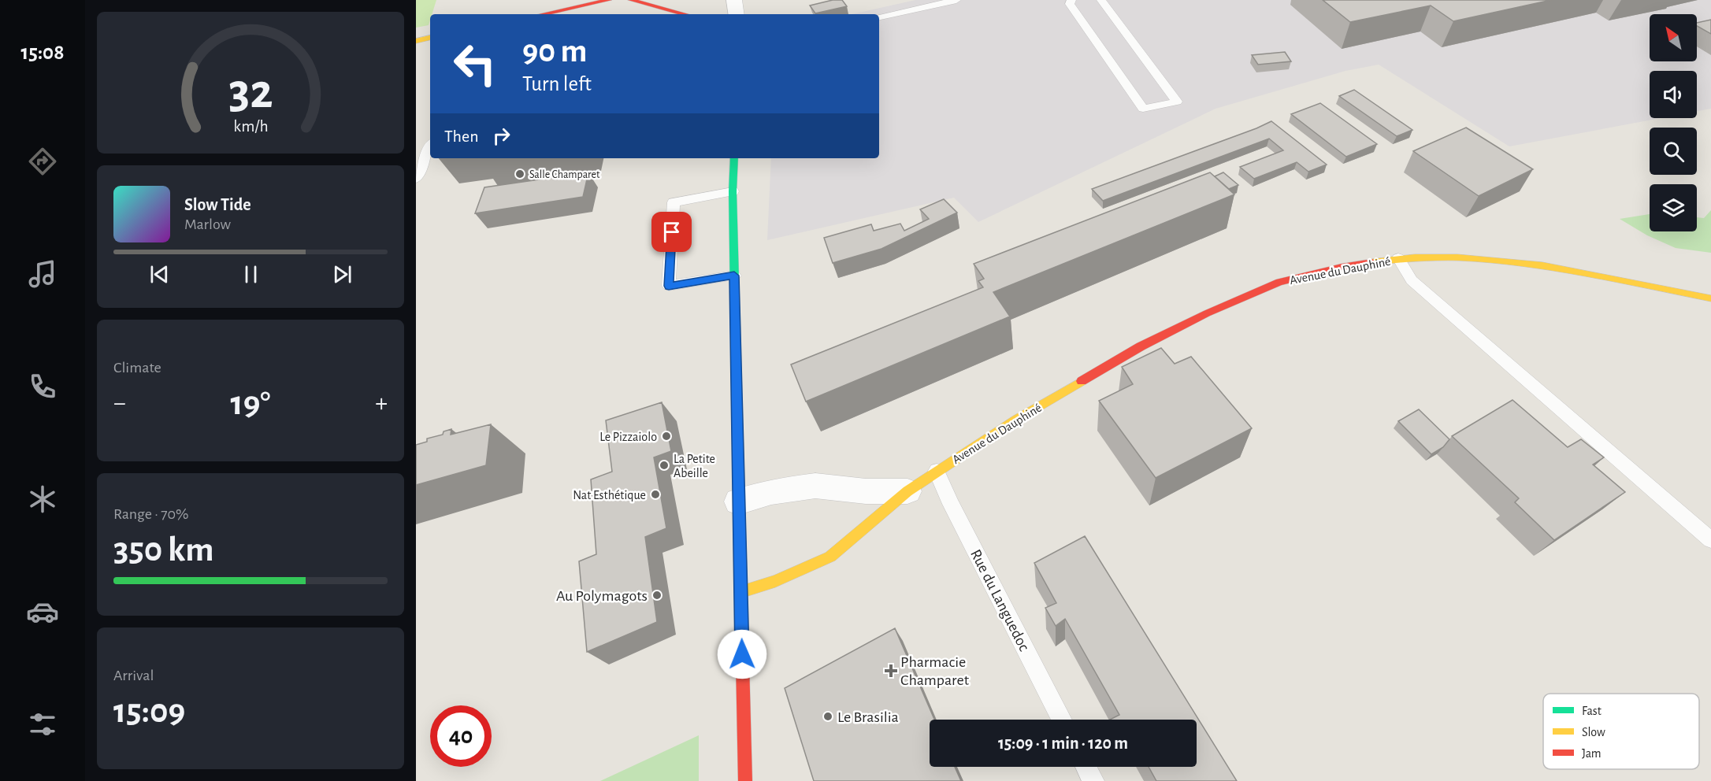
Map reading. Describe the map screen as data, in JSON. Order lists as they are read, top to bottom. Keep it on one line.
{"streets":{"street":["Avenue du Dauphiné"],"lane":["Rue du Languedoc"]},"crossings":[["Avenue du Dauphiné","Rue du Languedoc"]],"places":{"other":["Salle Champaret","Le Pizzaiolo","La Petite Abeille","Nat Esthétique","Au Polymagots","Le Brasilia"],"health":["Pharmacie Champaret"]},"legend":["Fast","Slow","Jam"],"north":"top left","page":{"tabs":"15:08","turn":["90 m","Turn left"],"then":"Then","song":["Slow Tide","Marlow"],"tile":["Climate",["Range · 70%","350 km"],["Arrival","15:09"]],"heat":["−","19°","+"],"limit":"40","trip":"15:09 · 1 min · 120 m","gauge":["32","km/h"]}}
